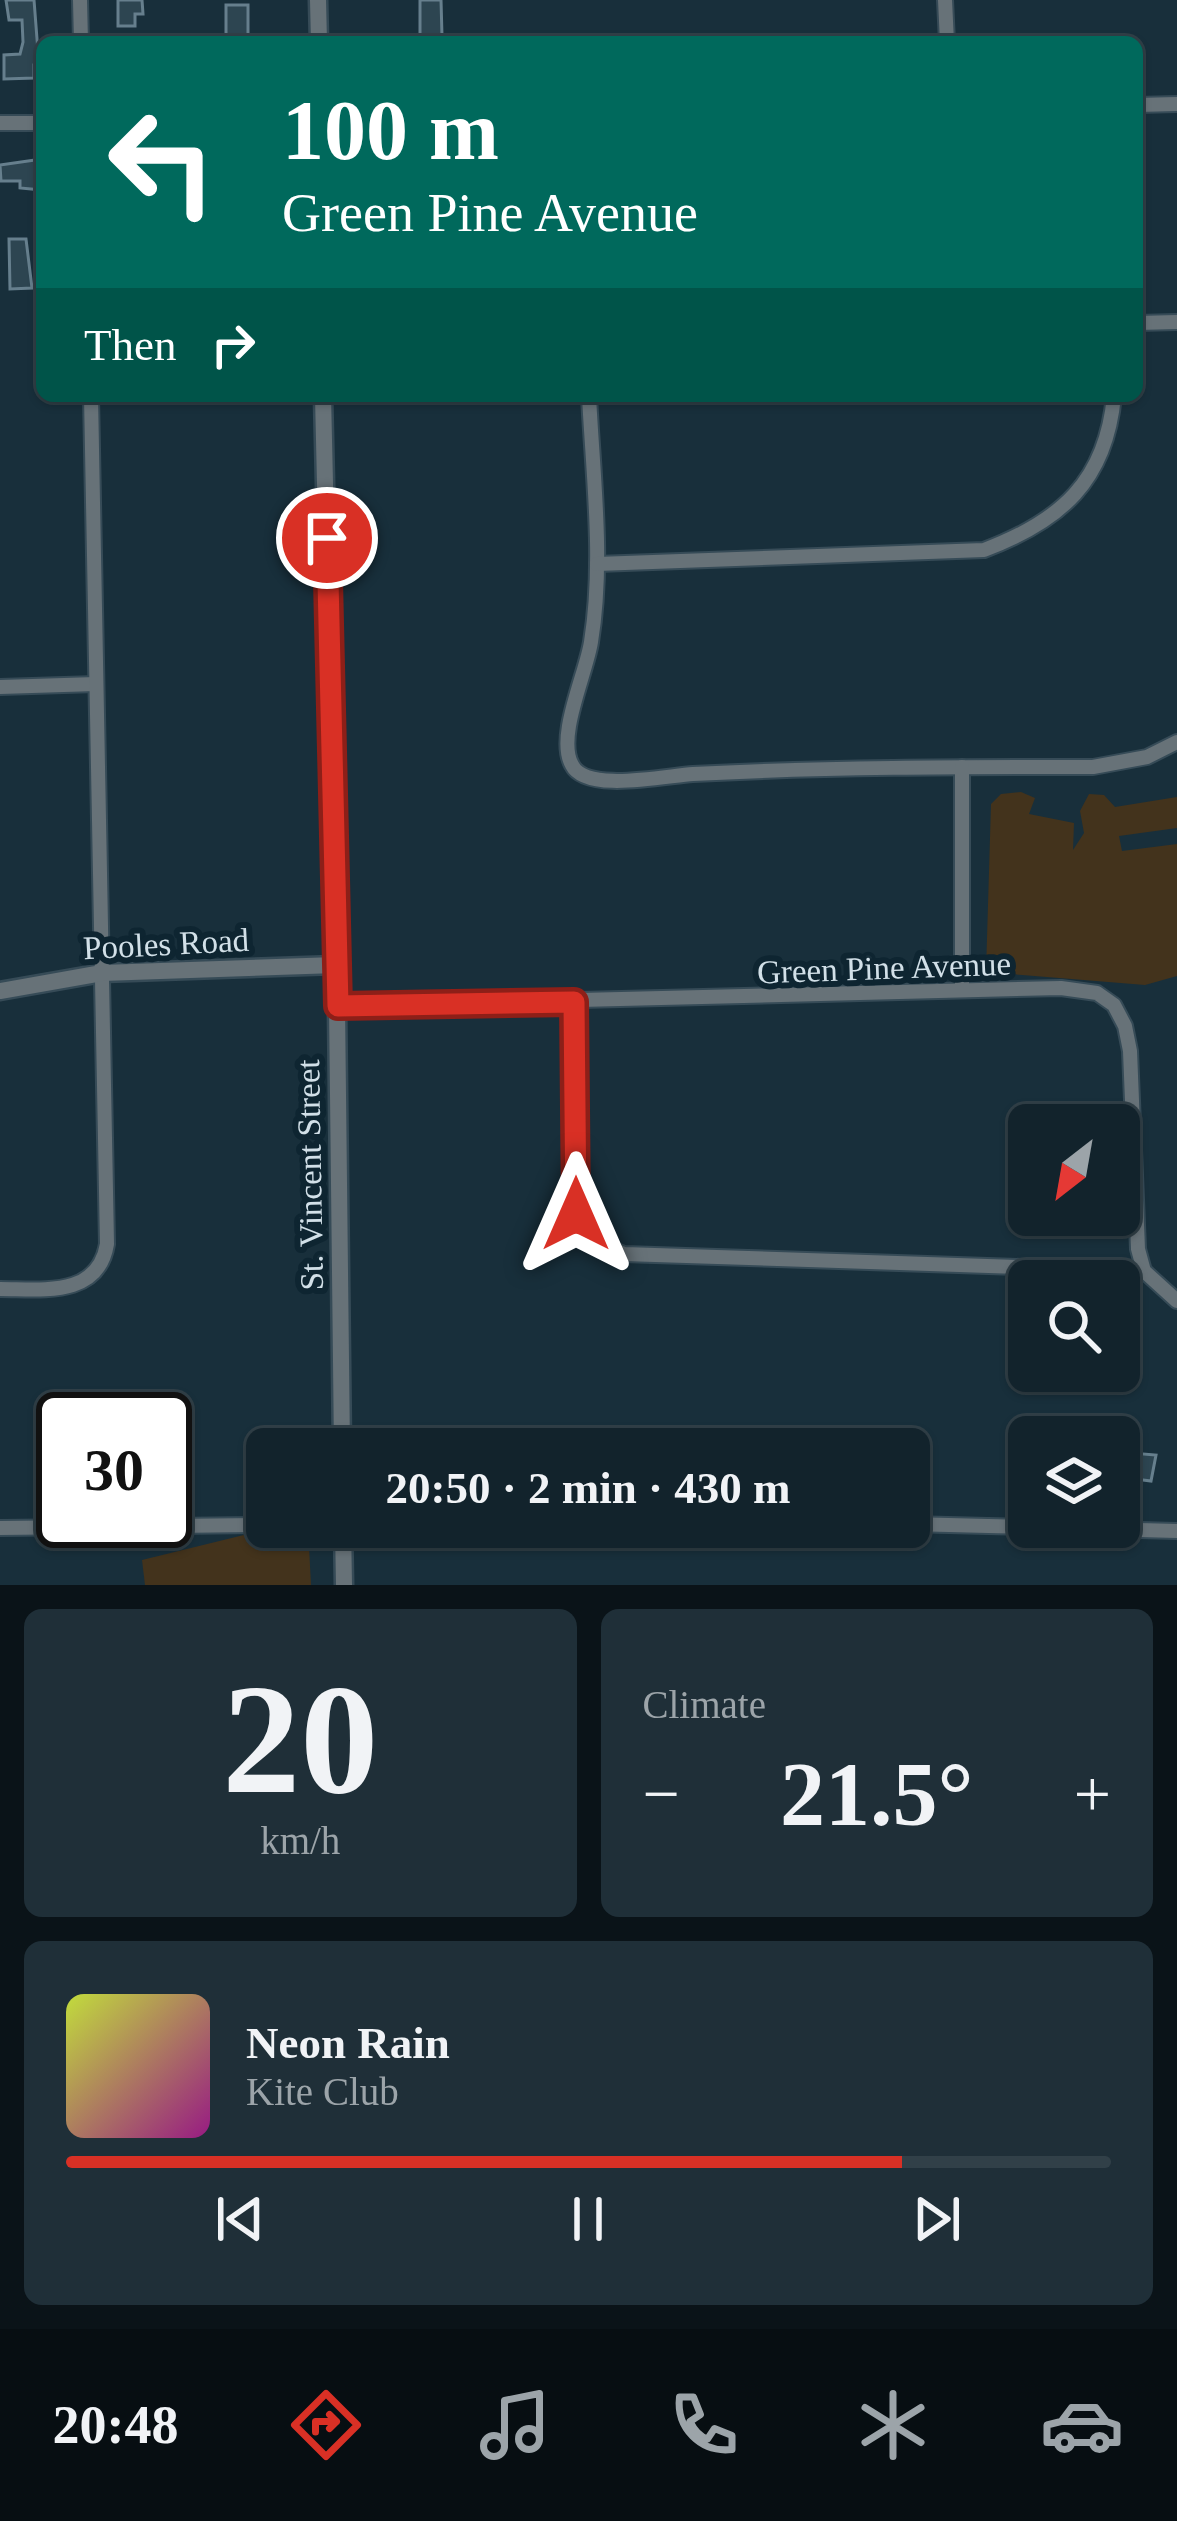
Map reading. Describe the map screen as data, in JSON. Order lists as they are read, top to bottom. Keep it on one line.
{"streets":{"street":["Pooles Road","Green Pine Avenue","St. Vincent Street"]},"crossings":[["Pooles Road","St. Vincent Street"],["Green Pine Avenue","St. Vincent Street"]],"north":"bottom left","page":{"turn":["100 m","Green Pine Avenue"],"then":"Then","limit":"30","trip":"20:50 · 2 min · 430 m","tile":[["20","km/h"],"Climate"],"heat":["−","21.5°","+"],"song":["Neon Rain","Kite Club"],"tabs":"20:48"}}
